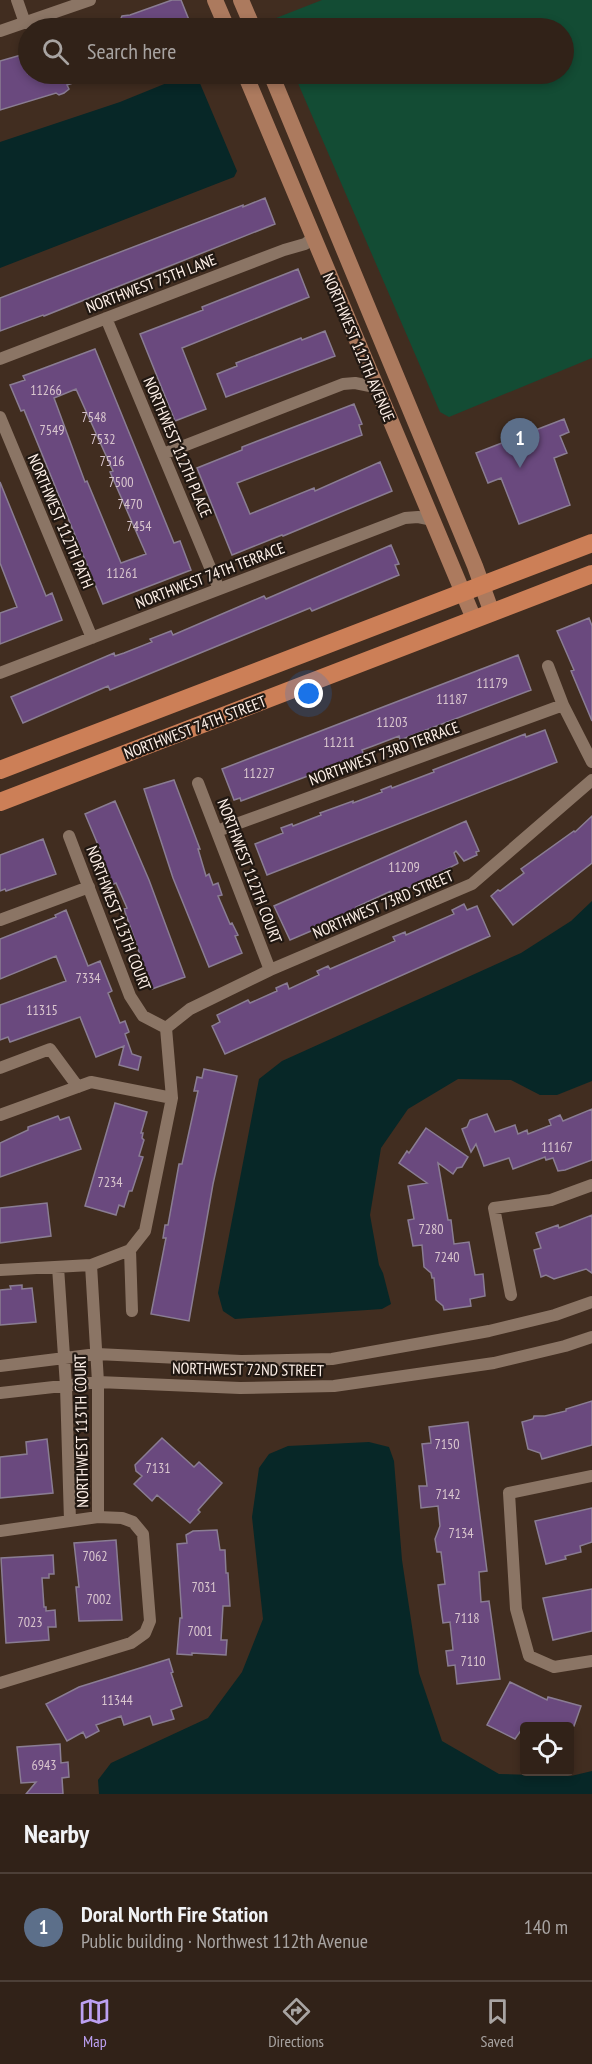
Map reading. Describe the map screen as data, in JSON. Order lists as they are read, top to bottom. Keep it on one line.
{"streets":{"main road":["NORTHWEST 74TH STREET"],"street":["NORTHWEST 75TH LANE","NORTHWEST 112TH AVENUE","NORTHWEST 112TH PLACE","NORTHWEST 112TH PATH","NORTHWEST 74TH TERRACE","NORTHWEST 73RD TERRACE","NORTHWEST 112TH COURT","NORTHWEST 73RD STREET","NORTHWEST 113TH COURT","NORTHWEST 72ND STREET"]},"crossings":[["NORTHWEST 75TH LANE","NORTHWEST 112TH AVENUE"],["NORTHWEST 75TH LANE","NORTHWEST 112TH PLACE"],["NORTHWEST 112TH AVENUE","NORTHWEST 74TH TERRACE"],["NORTHWEST 112TH AVENUE","NORTHWEST 74TH STREET"],["NORTHWEST 112TH PLACE","NORTHWEST 74TH TERRACE"],["NORTHWEST 112TH PATH","NORTHWEST 74TH TERRACE"],["NORTHWEST 73RD TERRACE","NORTHWEST 112TH COURT"],["NORTHWEST 112TH COURT","NORTHWEST 73RD STREET"],["NORTHWEST 73RD STREET","NORTHWEST 113TH COURT"],["NORTHWEST 113TH COURT","NORTHWEST 72ND STREET"]],"house_numbers":["11266","7548","7549","7532","7516","7500","7470","7454","11261","11179","11187","11203","11211","11227","11209","7334","11315","11167","7234","7280","7240","7150","7131","7142","7134","7062","7031","7002","7118","7023","7001","7110","11344","6943"],"page":{"search":"Search here","pins":"1","heading":"Nearby","list":[{"mark":"1","name":"Doral North Fire Station","note":"Public building · Northwest 112th Avenue","value":"140 m"}],"nav":["Map","Directions","Saved"]}}
